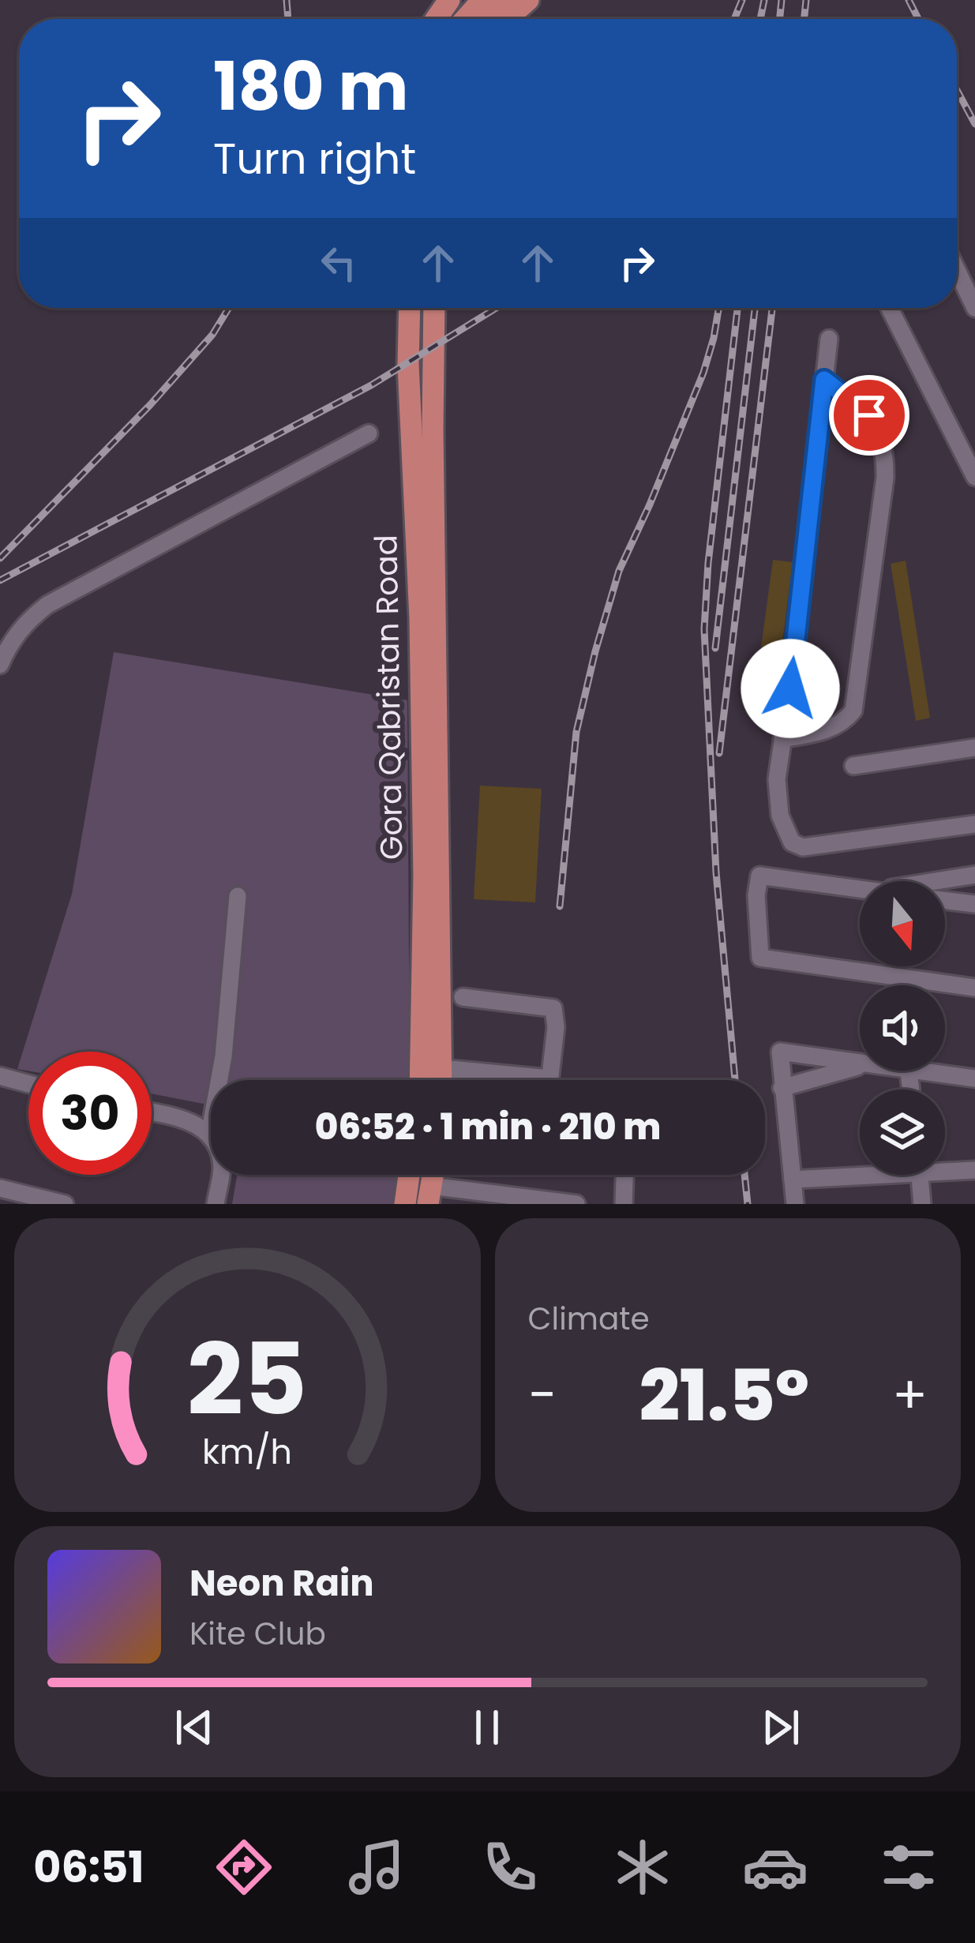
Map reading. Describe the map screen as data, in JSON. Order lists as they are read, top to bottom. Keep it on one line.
{"streets":{"main road":["Gora Qabristan Road"]},"north":"bottom","page":{"turn":["180 m","Turn right"],"limit":"30","trip":"06:52 · 1 min · 210 m","tile":"Climate","heat":["−","21.5°","+"],"song":["Neon Rain","Kite Club"],"tabs":"06:51","gauge":["25","km/h"]}}
